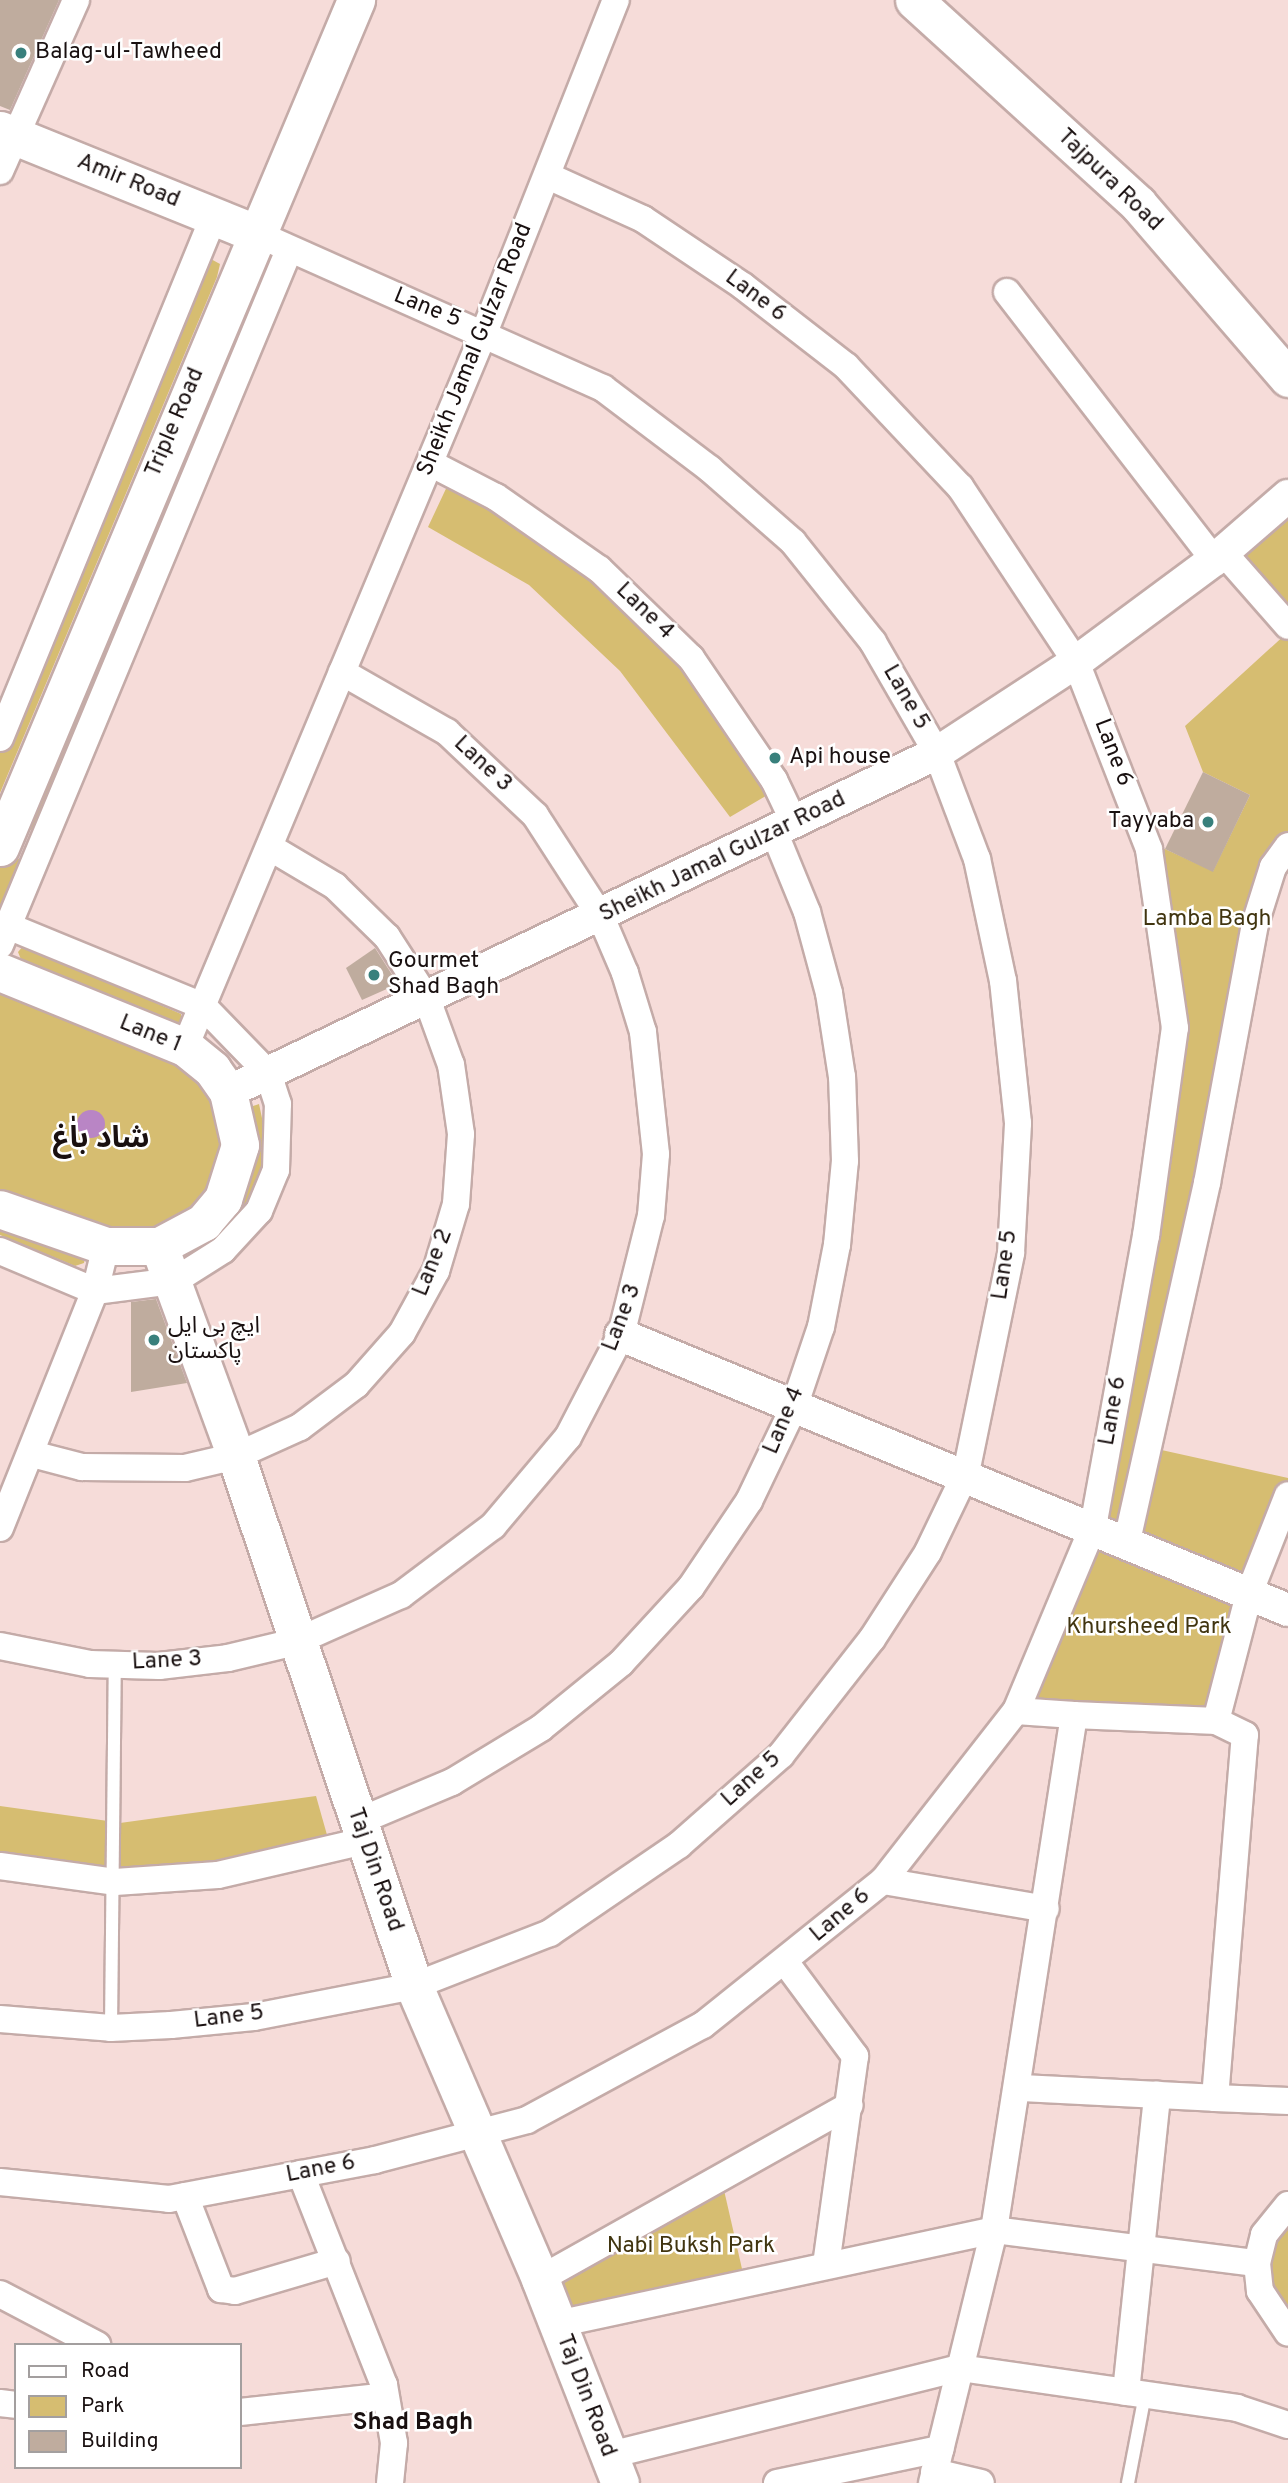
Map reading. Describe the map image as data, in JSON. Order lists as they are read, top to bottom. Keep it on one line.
{"streets":{"main road":["Tajpura Road","Amir Road","Triple Road","Lane 1","Taj Din Road"],"street":["Lane 6","Lane 5","Sheikh Jamal Gulzar Road","Lane 4","Lane 3","Lane 2"]},"crossings":[["Amir Road","Lane 5"],["Amir Road","Triple Road"],["Lane 6","Sheikh Jamal Gulzar Road"],["Lane 6","Taj Din Road"],["Lane 5","Sheikh Jamal Gulzar Road"],["Lane 5","Triple Road"],["Lane 5","Taj Din Road"],["Sheikh Jamal Gulzar Road","Lane 4"],["Sheikh Jamal Gulzar Road","Lane 3"],["Sheikh Jamal Gulzar Road","Lane 1"],["Sheikh Jamal Gulzar Road","Lane 2"],["Lane 4","Taj Din Road"],["Lane 3","Taj Din Road"],["Lane 1","Taj Din Road"],["Lane 2","Taj Din Road"]],"districts":["شاد باٰغ","Shad Bagh"],"parks":["Lamba Bagh","Khursheed Park","Nabi Buksh Park"],"places":["Balag-ul-Tawheed","Api house","Tayyaba","Gourmet Shad Bagh","ایچ بی ایل پاکستان"],"legend":["Road","Park","Building"]}
